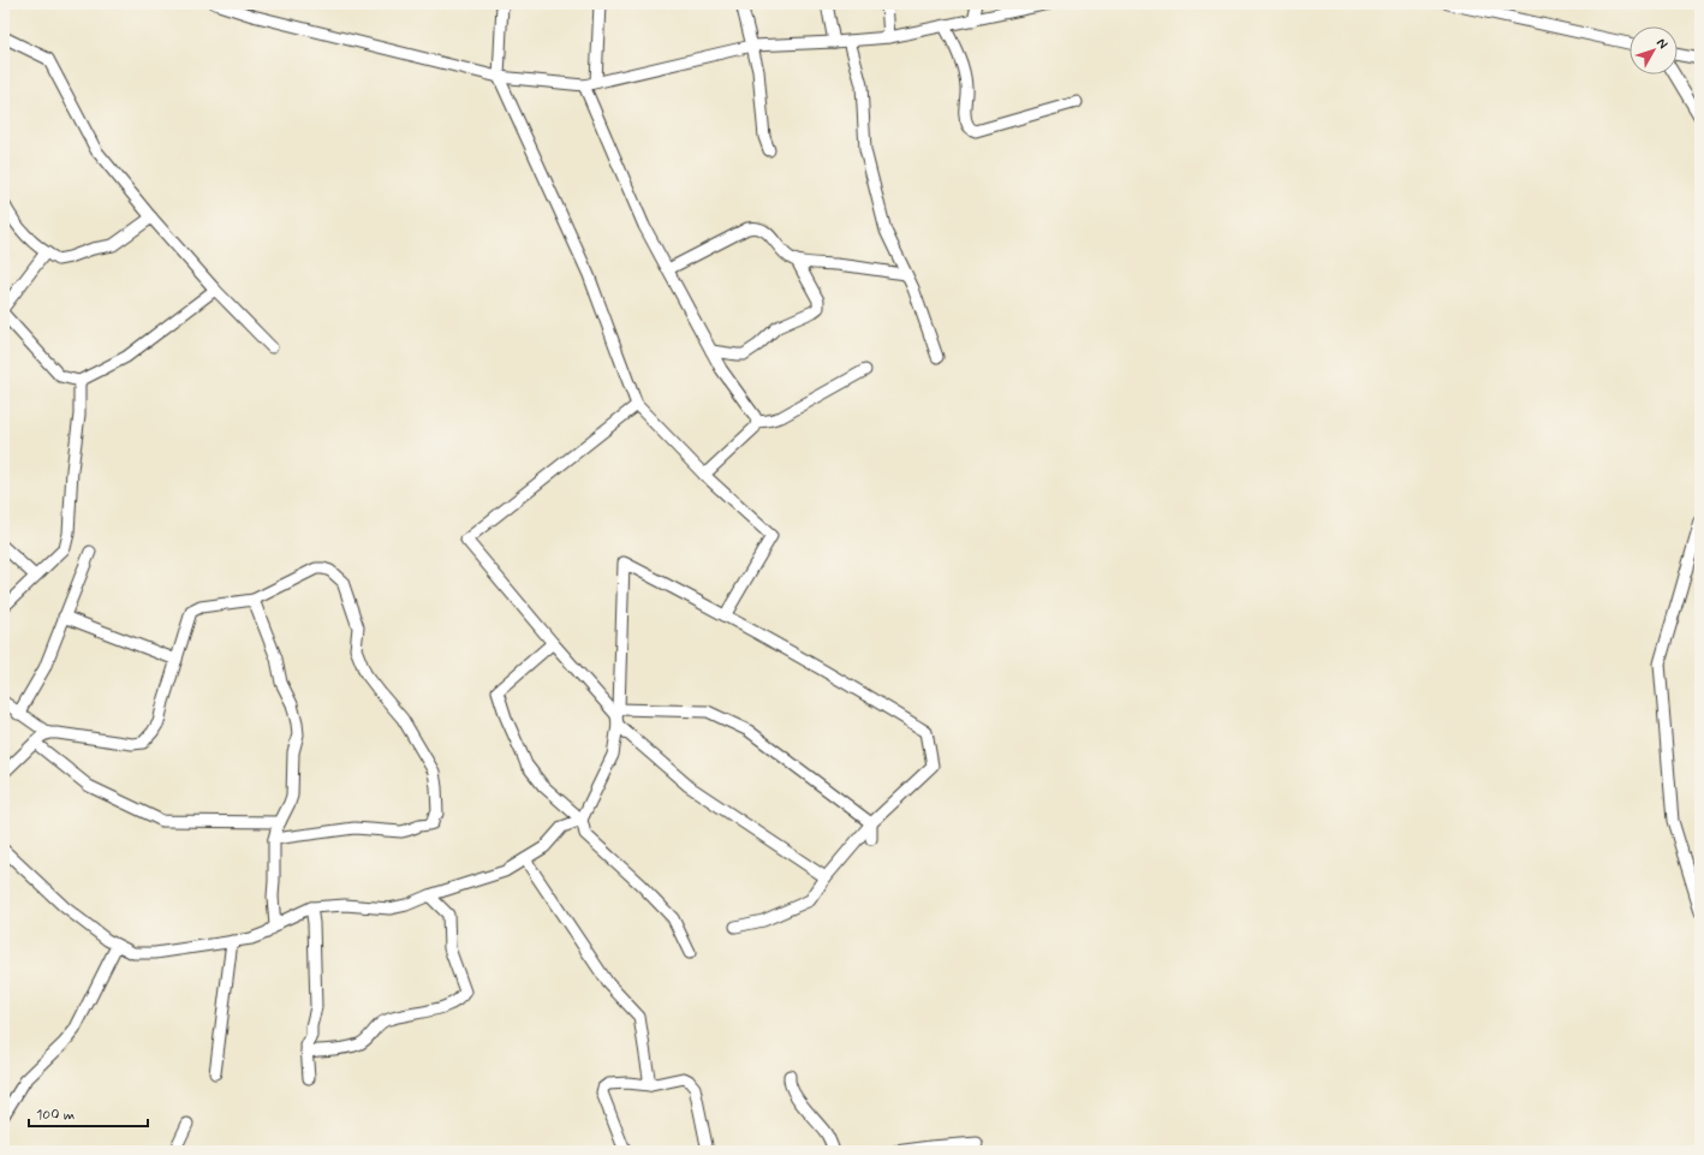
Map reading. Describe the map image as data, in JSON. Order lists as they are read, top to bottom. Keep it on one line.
{"scale_bar":"100 m","north":"top right"}
